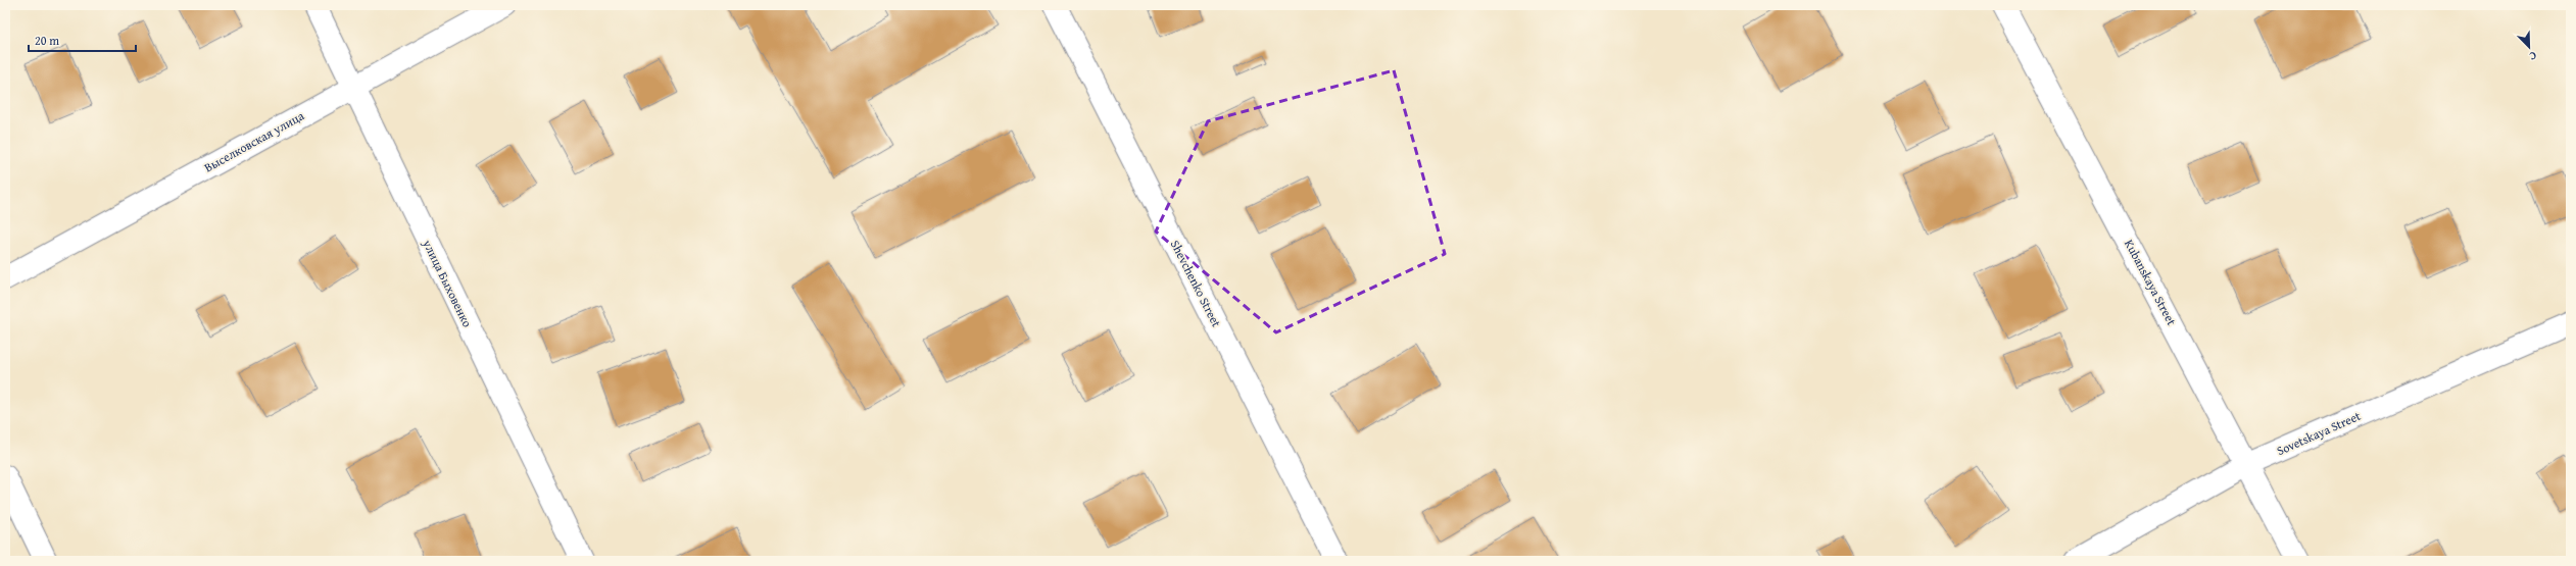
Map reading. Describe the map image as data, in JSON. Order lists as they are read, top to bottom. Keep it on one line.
{"streets":{"street":["Выселковская улица","Kubanskaya Street","улица Быховенко","Shevchenko Street","Sovetskaya Street"]},"crossings":[["Выселковская улица","улица Быховенко"],["Kubanskaya Street","Sovetskaya Street"]],"scale_bar":"20 m","north":"bottom right"}
